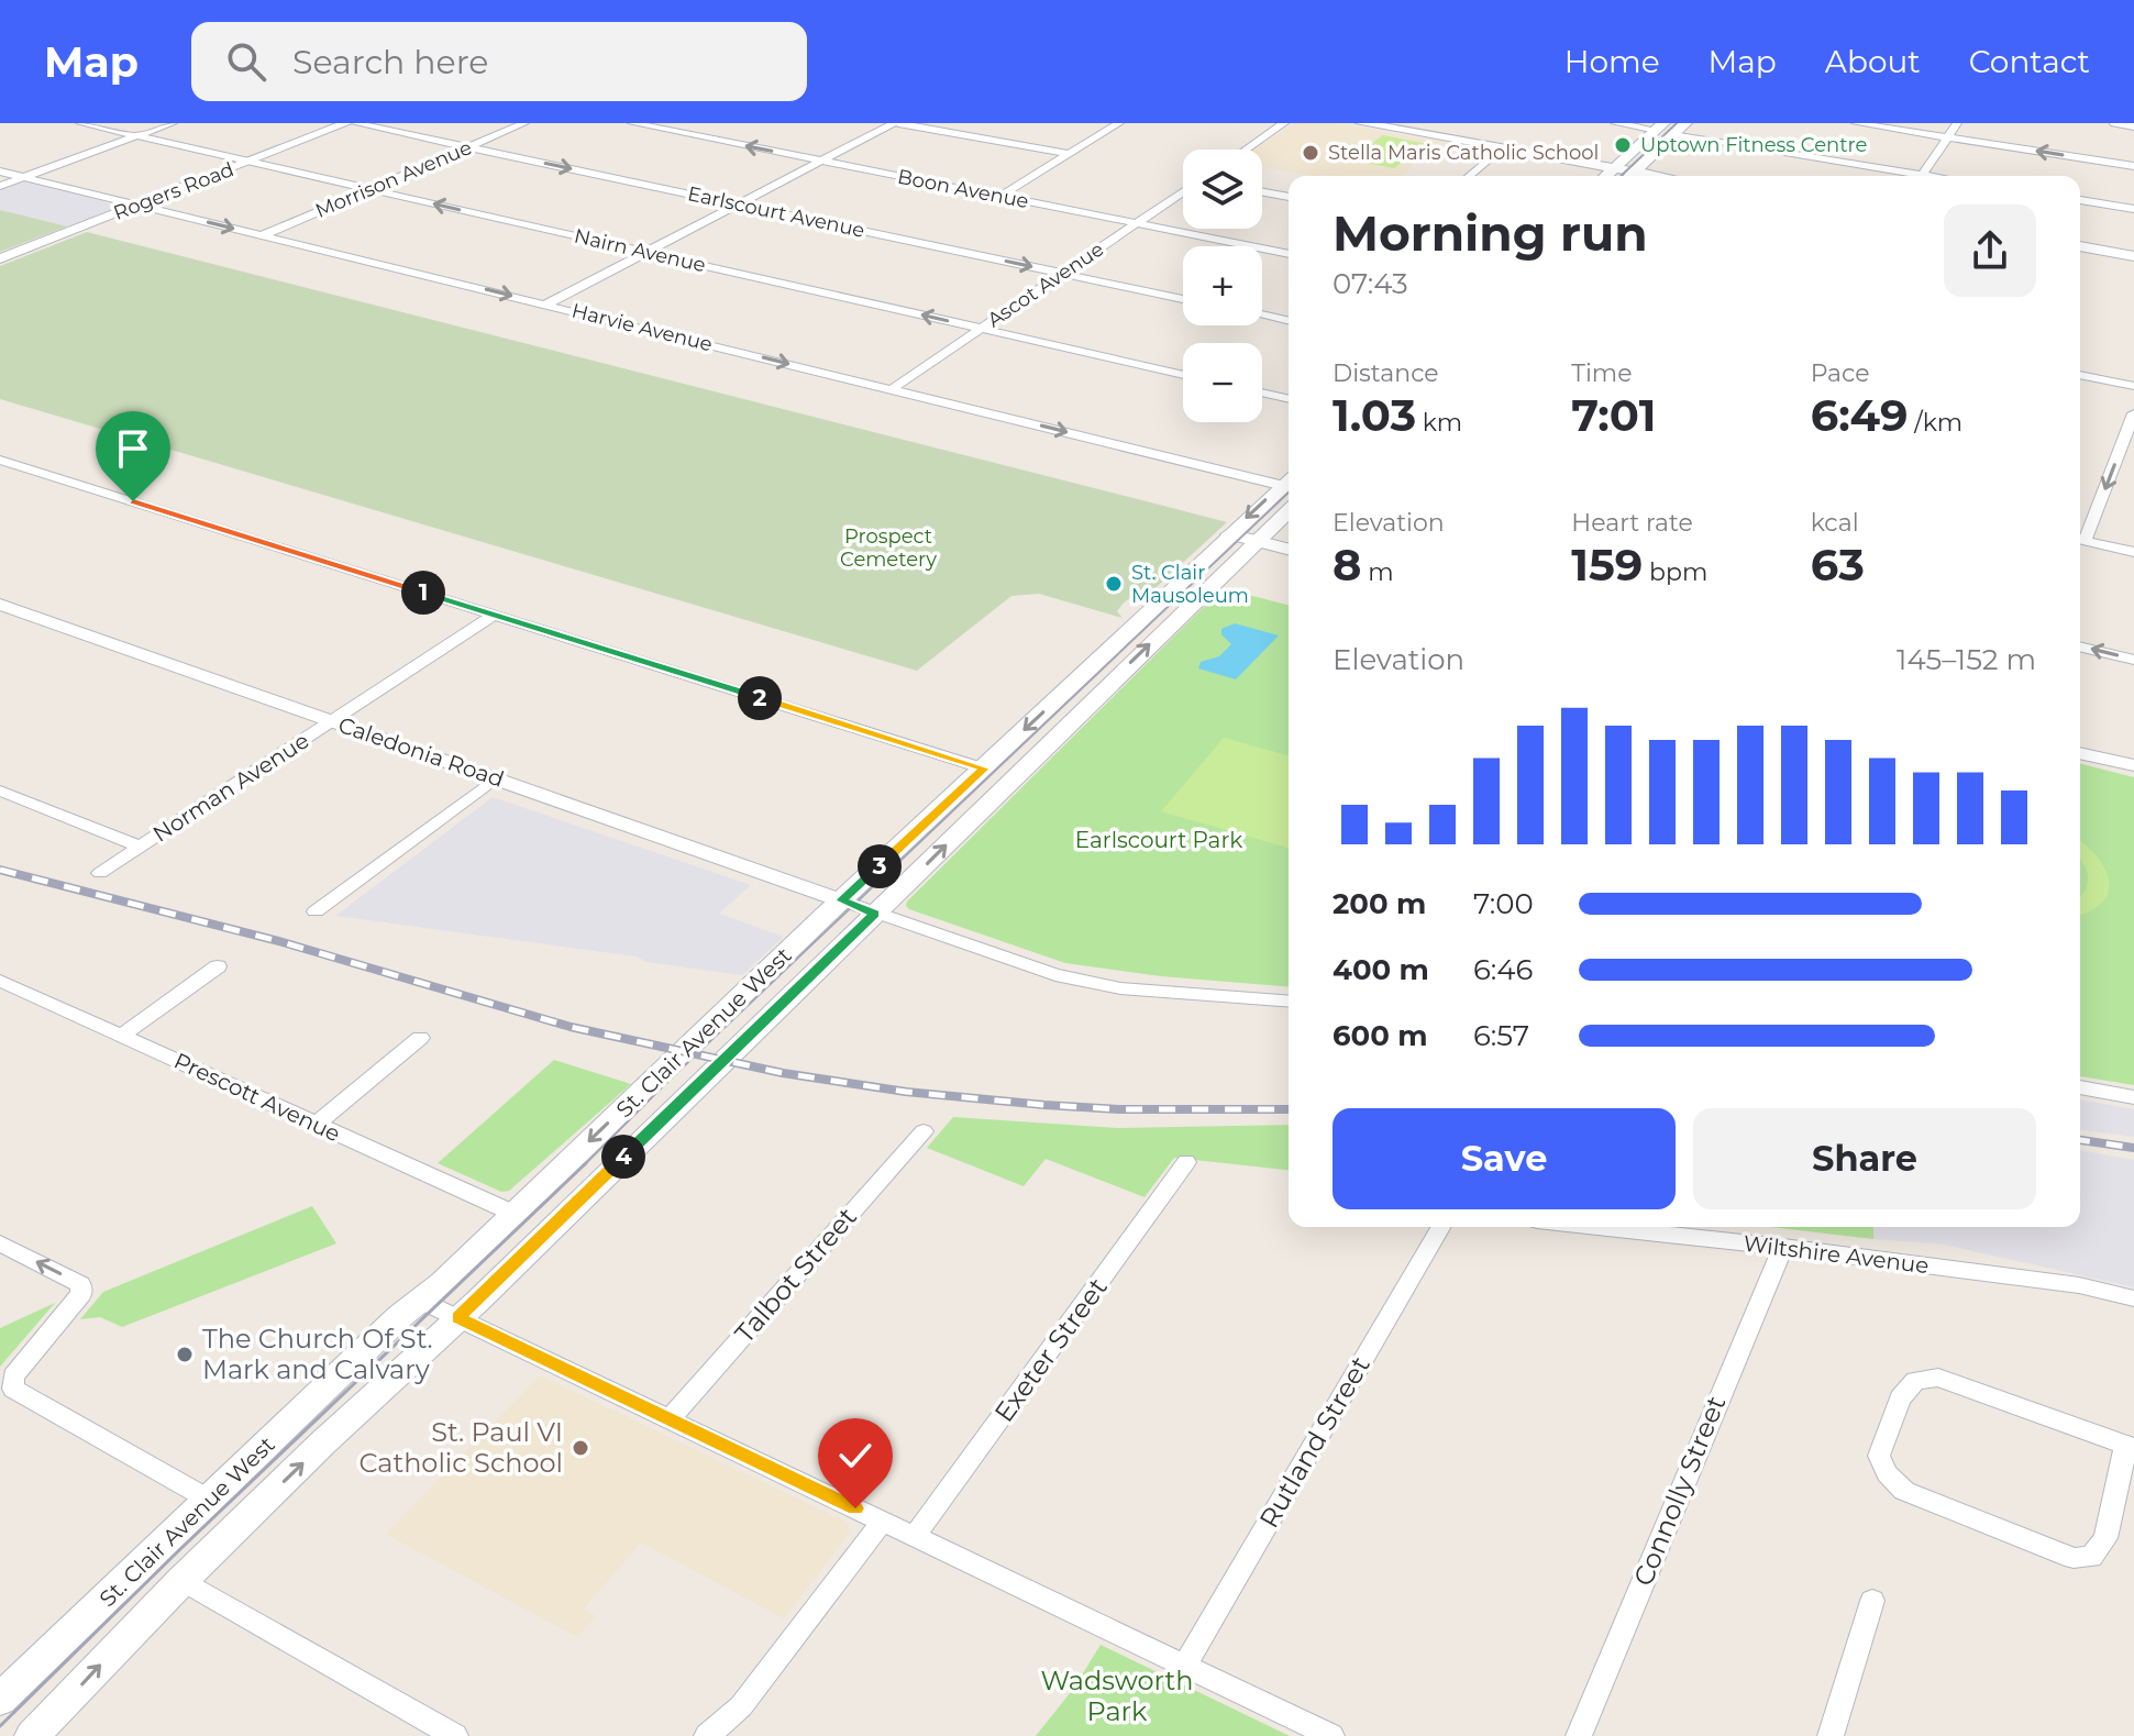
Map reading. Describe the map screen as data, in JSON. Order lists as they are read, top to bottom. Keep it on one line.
{"streets":{"main road":["St. Clair Avenue West"],"street":["Morrison Avenue","Boon Avenue","Rogers Road","Earlscourt Avenue","Nairn Avenue","Ascot Avenue","Harvie Avenue","Caledonia Road","Norman Avenue","Prescott Avenue","Wiltshire Avenue","Talbot Street","Exeter Street","Rutland Street","Connolly Street"]},"crossings":[["Morrison Avenue","Earlscourt Avenue"],["Morrison Avenue","Nairn Avenue"],["Morrison Avenue","Harvie Avenue"],["Boon Avenue","Ascot Avenue"],["Rogers Road","Nairn Avenue"],["Rogers Road","Harvie Avenue"],["Earlscourt Avenue","Ascot Avenue"],["Nairn Avenue","Ascot Avenue"],["Ascot Avenue","Harvie Avenue"],["Caledonia Road","Norman Avenue"],["Caledonia Road","St. Clair Avenue West"],["St. Clair Avenue West","Prescott Avenue"],["Wiltshire Avenue","Connolly Street"]],"one_way":["Earlscourt Avenue","Nairn Avenue","Harvie Avenue"],"parks":["Prospect Cemetery","Earlscourt Park","Wadsworth Park"],"places":["Uptown Fitness Centre","Stella Maris Catholic School","St. Clair Mausoleum","The Church Of St. Mark and Calvary","St. Paul VI Catholic School"],"page":{"header":"Map","search":"Search here","nav":["Home","Map","About","Contact"],"map_buttons":["+","−"],"heading":["Morning run","07:43"],"stats":[["Distance","1.03 km"],["Time","7:01"],["Pace","6:49 /km"],["Elevation","8 m"],["Heart rate","159 bpm"],["kcal","63"]],"pins":["1","2","3","4"],"chart":["Elevation","145–152 m"],"list":[{"name":"200 m","note":"7:00"},{"name":"400 m","note":"6:46"},{"name":"600 m","note":"6:57"}],"buttons":["Save","Share"]}}
